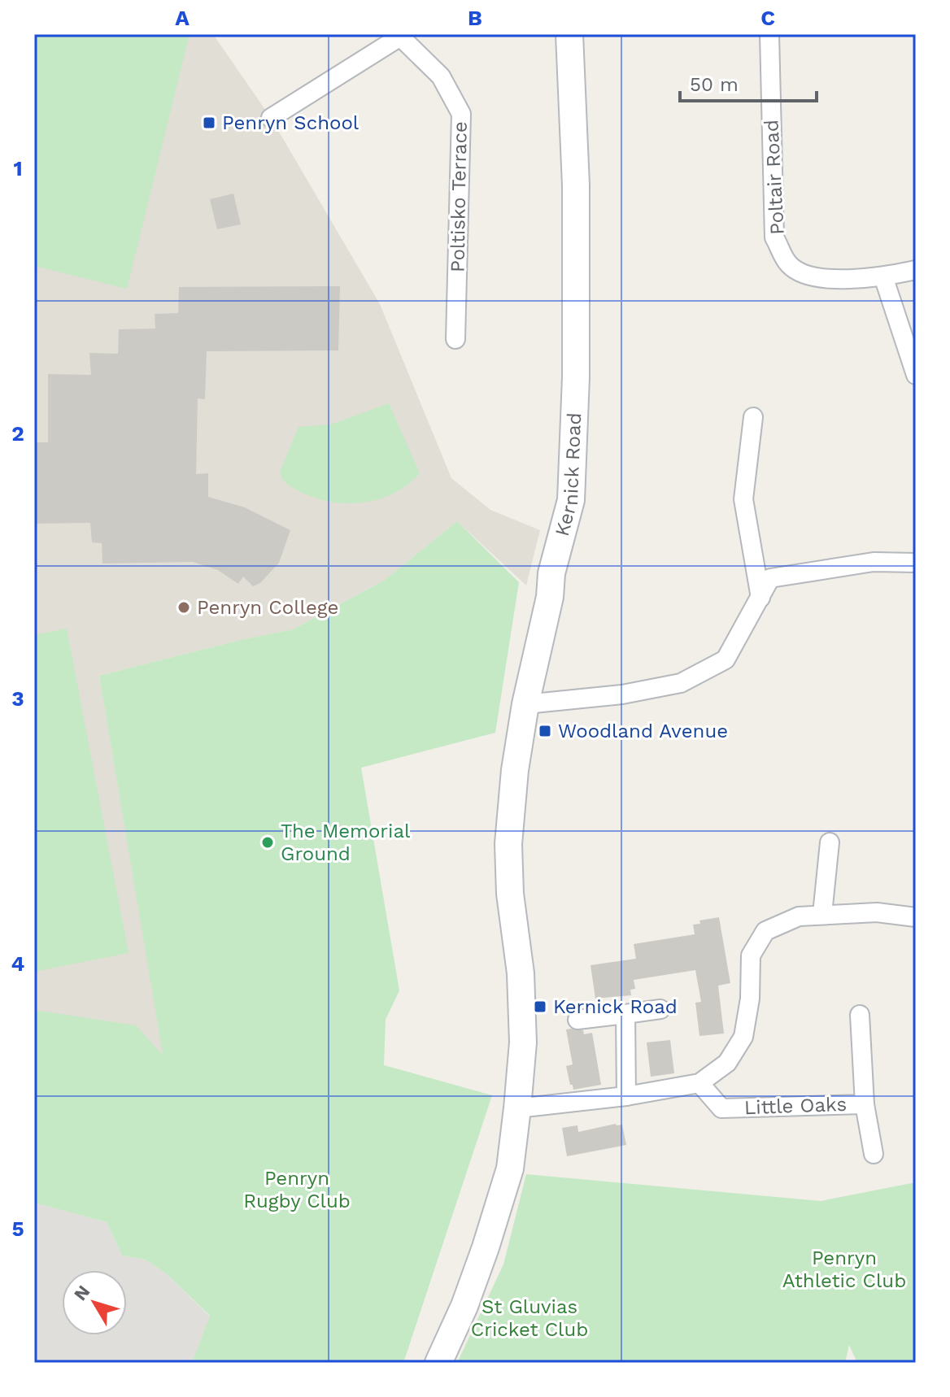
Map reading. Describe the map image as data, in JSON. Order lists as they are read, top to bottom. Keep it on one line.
{"streets":{"street":["Poltair Road","Poltisko Terrace","Kernick Road","Little Oaks"]},"parks":["Penryn Rugby Club","Penryn Athletic Club","St Gluvias Cricket Club"],"places":{"transit":["Penryn School","Woodland Avenue","Kernick Road"],"other":["Penryn College","The Memorial Ground"]},"scale_bar":"50 m","north":"top left","grid":{"columns":["A","B","C"],"rows":["1","2","3","4","5"]}}
